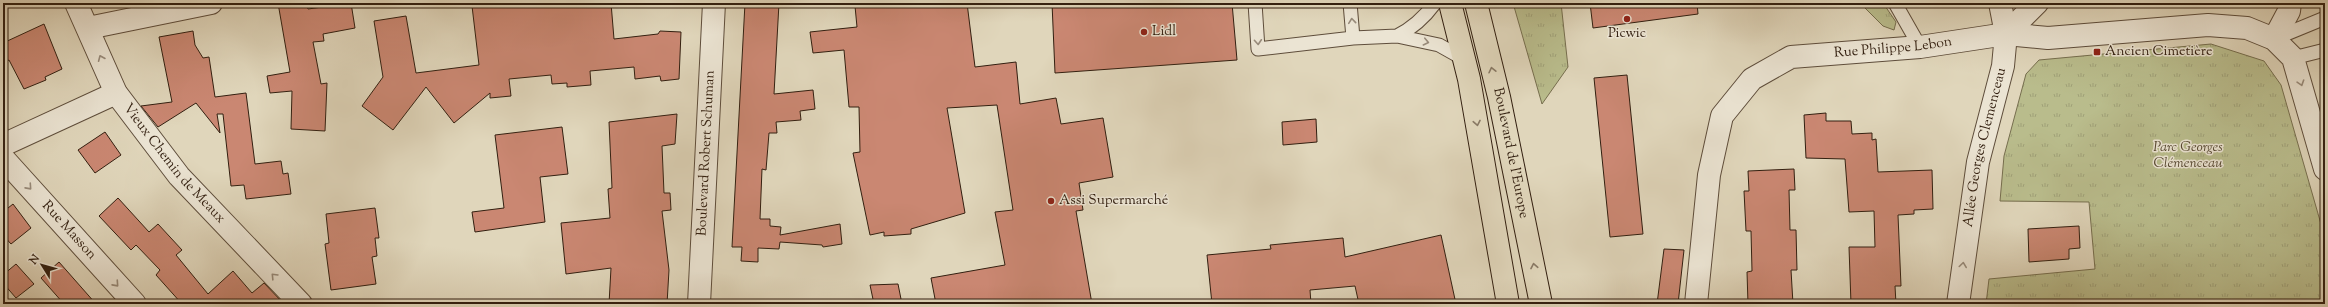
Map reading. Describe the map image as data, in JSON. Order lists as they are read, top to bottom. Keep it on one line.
{"streets":{"main road":["Boulevard de l'Europe"],"street":["Rue Philippe Lebon","Allée Georges Clemenceau","Boulevard Robert Schuman","Vieux Chemin de Meaux","Rue Masson"]},"crossings":[["Rue Philippe Lebon","Allée Georges Clemenceau"]],"one_way":["Allée Georges Clemenceau","Vieux Chemin de Meaux","Rue Masson"],"parks":["Parc Georges Clémenceau"],"places":{"other":["Picwic","Lidl","Assi Supermarché"],"transit":["Ancien Cimetière"]},"north":"top left"}
